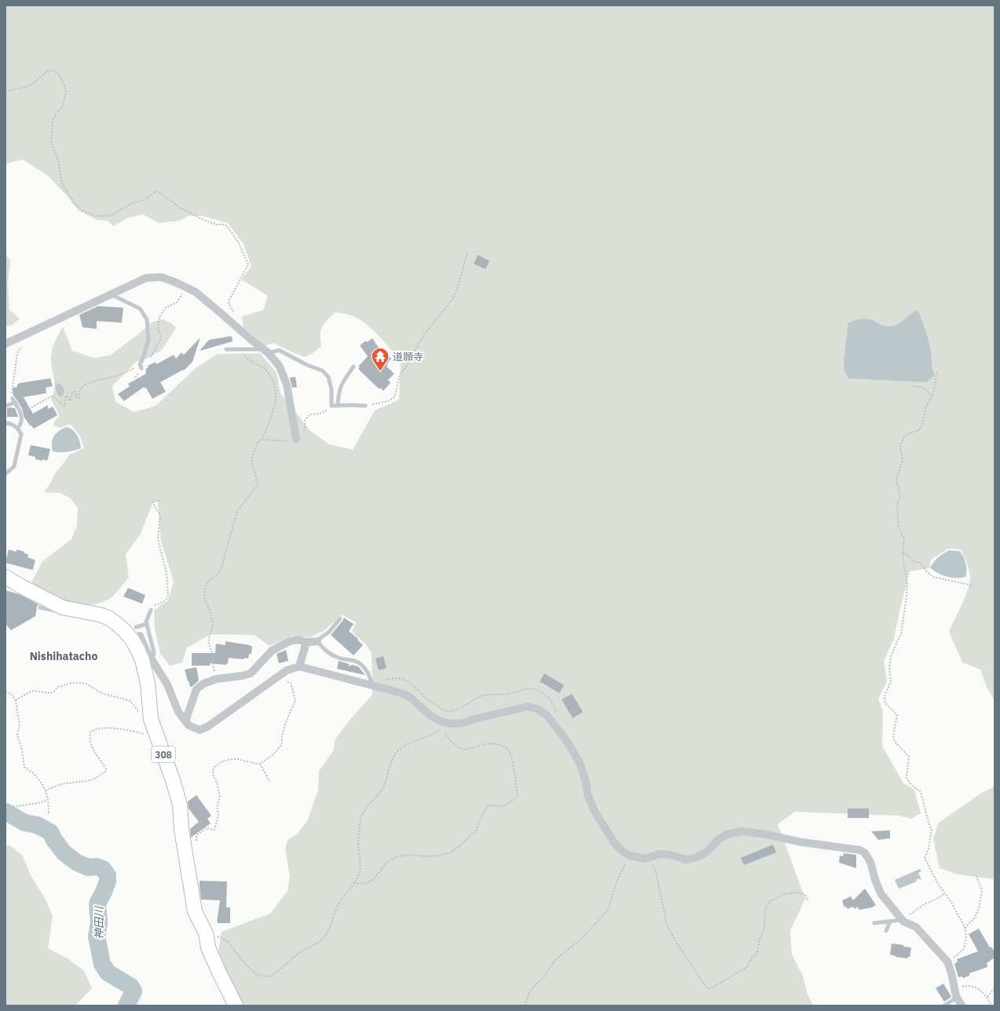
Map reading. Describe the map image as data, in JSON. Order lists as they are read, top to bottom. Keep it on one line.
{"streets":{"highway":["308"]},"districts":["Nishihatacho"],"water":["神田川"],"places":{"temple":["道願寺"]}}
